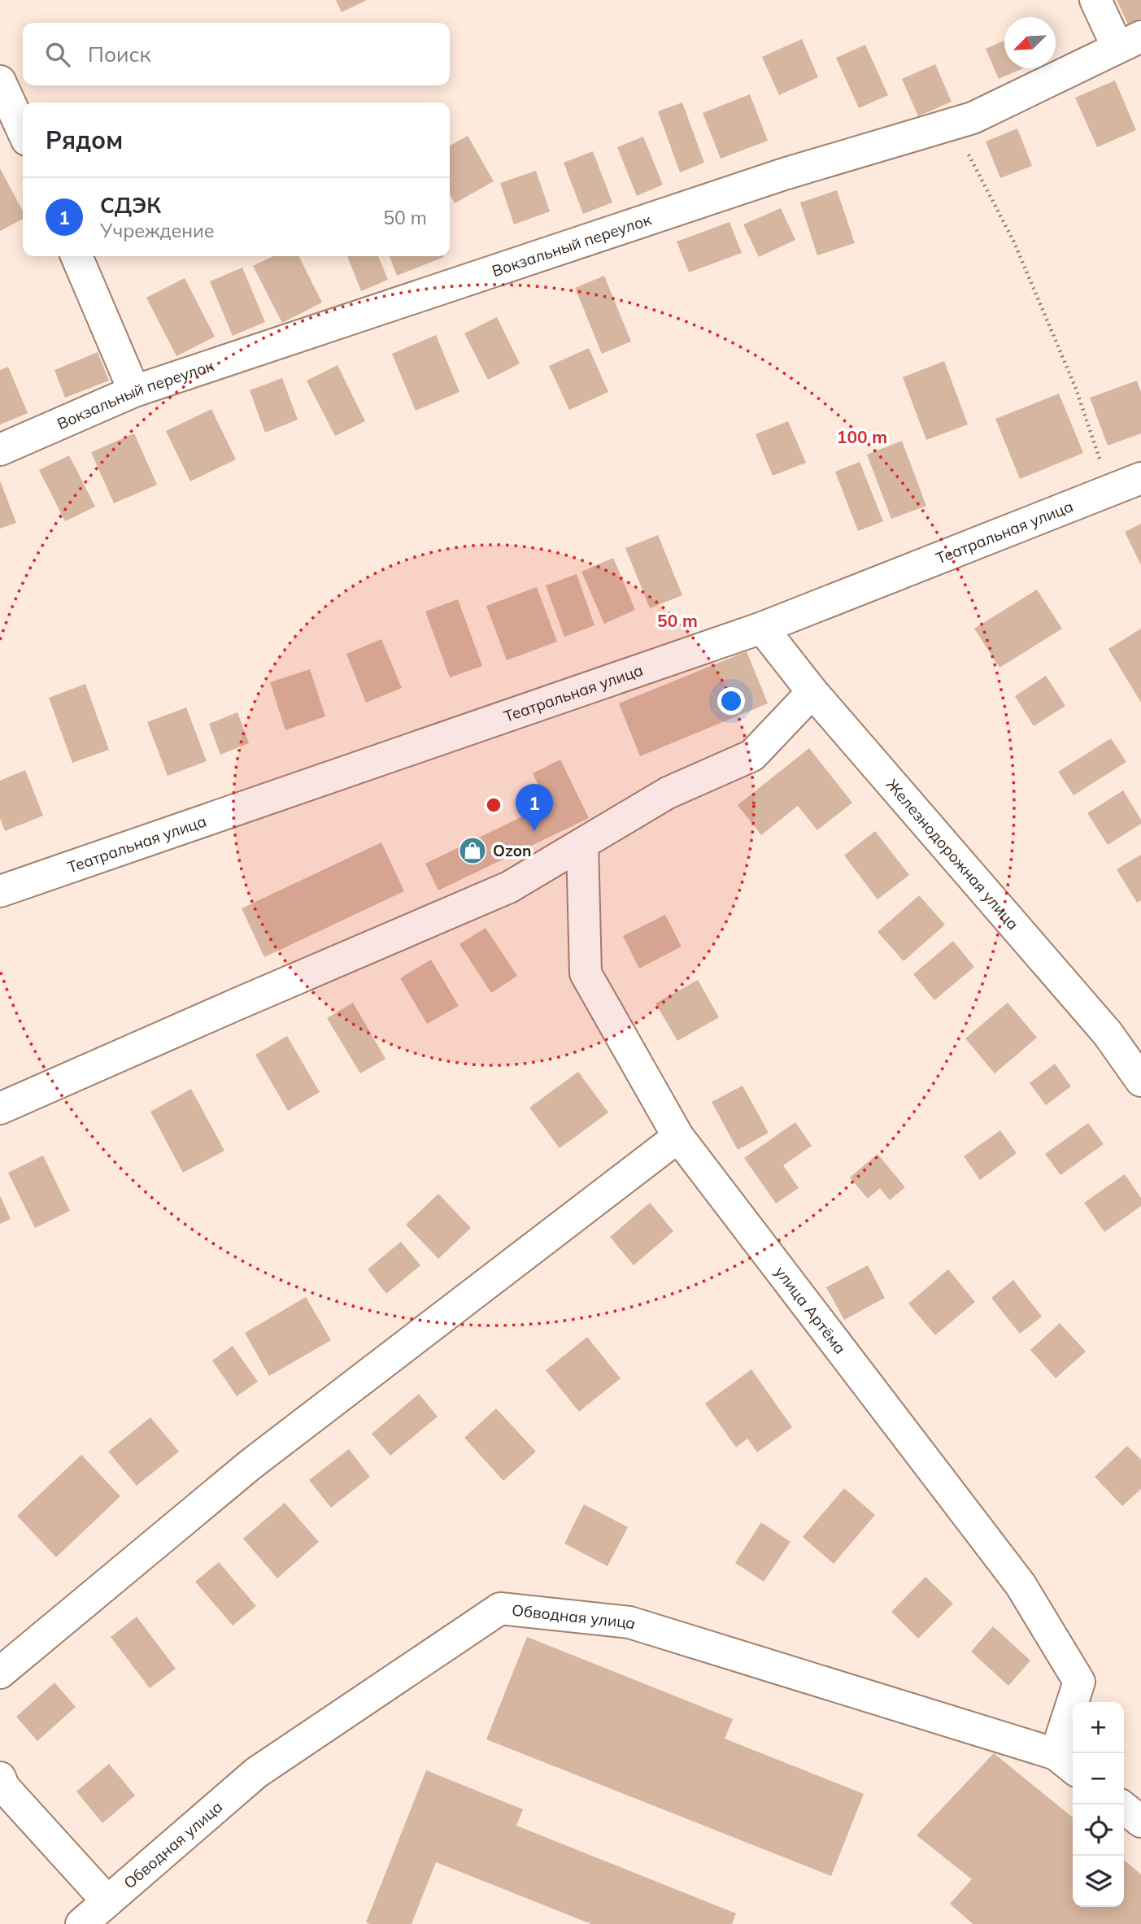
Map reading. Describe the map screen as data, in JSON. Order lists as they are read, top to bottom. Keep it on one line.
{"streets":{"street":["Вокзальный переулок","Театральная улица","Железнодорожная улица","улица Артёма","Обводная улица"]},"crossings":[["Театральная улица","Железнодорожная улица"],["улица Артёма","Обводная улица"]],"places":{"shop":["Ozon"]},"north":"bottom left","page":{"search":"Поиск","heading":"Рядом","list":[{"mark":"1","name":"СДЭК","note":"Учреждение","value":"50 m"}],"pins":"1","map_buttons":["+","−"]},"rings":["100 m","50 m"]}
